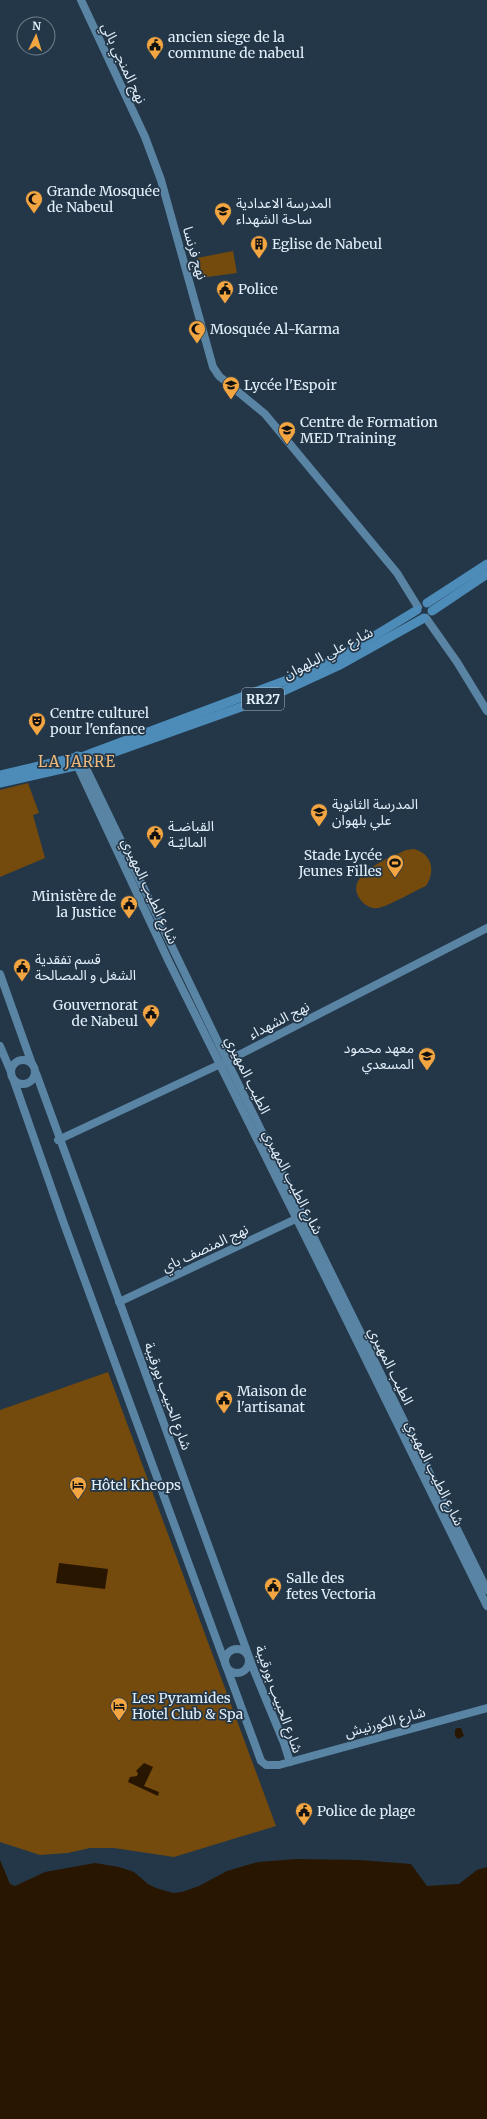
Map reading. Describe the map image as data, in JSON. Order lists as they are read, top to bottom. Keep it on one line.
{"streets":{"main road":["شارع علي البلهوان","RR27"],"street":["نهج المنجي بالي","نهج فرنسا","شارع الطيب المهيري","نهج الشهداء","نهج المنصف باي","شارع الحبيب بورقيبة","شارع الكورنيش"]},"crossings":[["نهج المنجي بالي","نهج فرنسا"],["نهج فرنسا","شارع علي البلهوان"],["شارع علي البلهوان","شارع الطيب المهيري"],["شارع الطيب المهيري","نهج الشهداء"],["شارع الطيب المهيري","نهج المنصف باي"],["نهج الشهداء","شارع الحبيب بورقيبة"],["نهج المنصف باي","شارع الحبيب بورقيبة"],["شارع الحبيب بورقيبة","شارع الكورنيش"]],"districts":["LA JARRE"],"places":{"public building":["ancien siege de la commune de nabeul","Police","القباضـة الماليّـة","Ministère de la Justice","قسم تفقدية الشغل و المصالحة","Gouvernorat de Nabeul","Maison de l'artisanat","Salle des fetes Vectoria","Police de plage"],"mosque":["Grande Mosquée de Nabeul","Mosquée Al-Karma"],"school or university":["المدرسة الاعدادية ساحة الشهداء","Lycée l'Espoir","Centre de Formation MED Training","المدرسة الثانوية علي بلهوان","معهد محمود المسعدي"],"building":["Eglise de Nabeul"],"theatre":["Centre culturel pour l'enfance"],"sports":["Stade Lycée Jeunes Filles"],"hotel":["Hôtel Kheops","Les Pyramides Hotel Club & Spa"]},"north":"top"}
